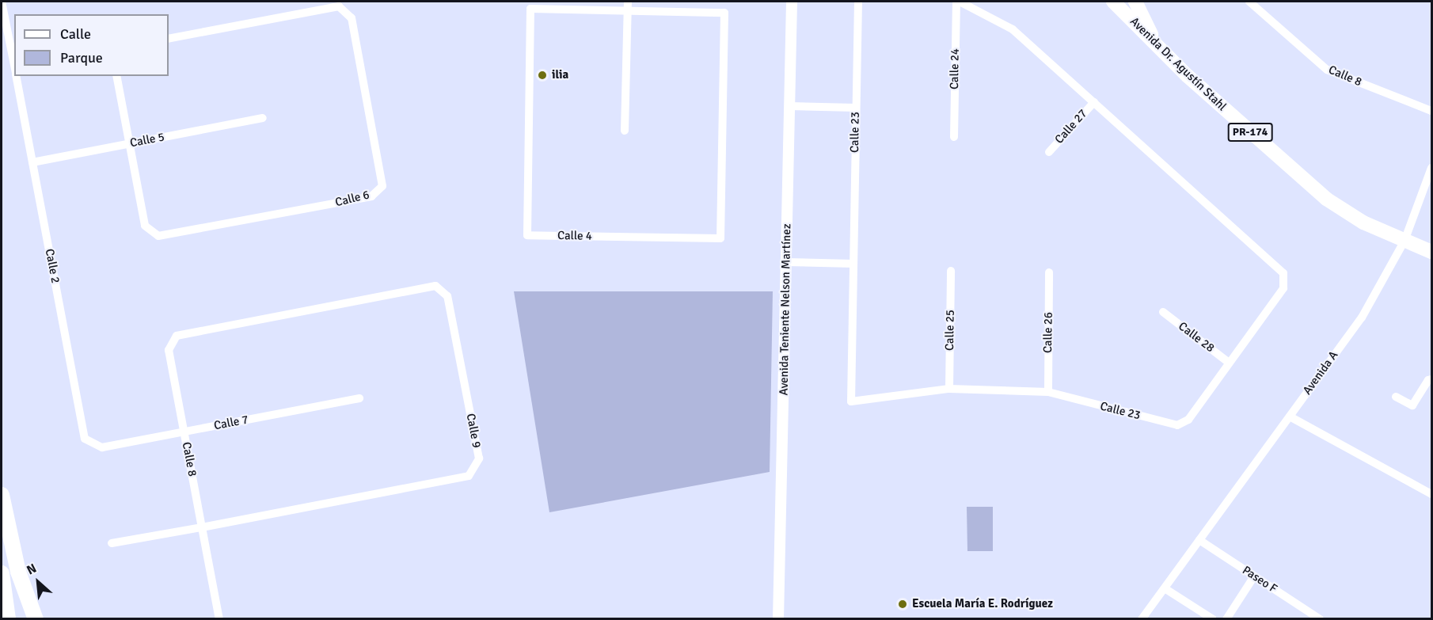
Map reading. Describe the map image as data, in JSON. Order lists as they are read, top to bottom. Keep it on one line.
{"streets":{"highway":["Avenida Dr. Agustín Stahl","PR-174"],"street":["Calle 24","Calle 8","Calle 27","Calle 23","Calle 5","Calle 6","Calle 4","Calle 2","Avenida Teniente Nelson Martínez","Calle 25","Calle 26","Calle 28","Avenida A","Calle 7","Calle 9","Paseo F"]},"crossings":[["Avenida Dr. Agustín Stahl","Avenida A"],["Calle 8","Calle 7"],["Calle 8","Calle 9"],["Calle 27","Calle 23"],["Calle 23","Calle 25"],["Calle 23","Calle 26"],["Calle 23","Calle 28"],["Calle 5","Calle 6"],["Calle 5","Calle 2"],["Calle 2","Calle 7"],["Avenida A","Paseo F"]],"places":["ilia","Escuela María E. Rodríguez"],"legend":["Calle","Parque"],"north":"top left"}
